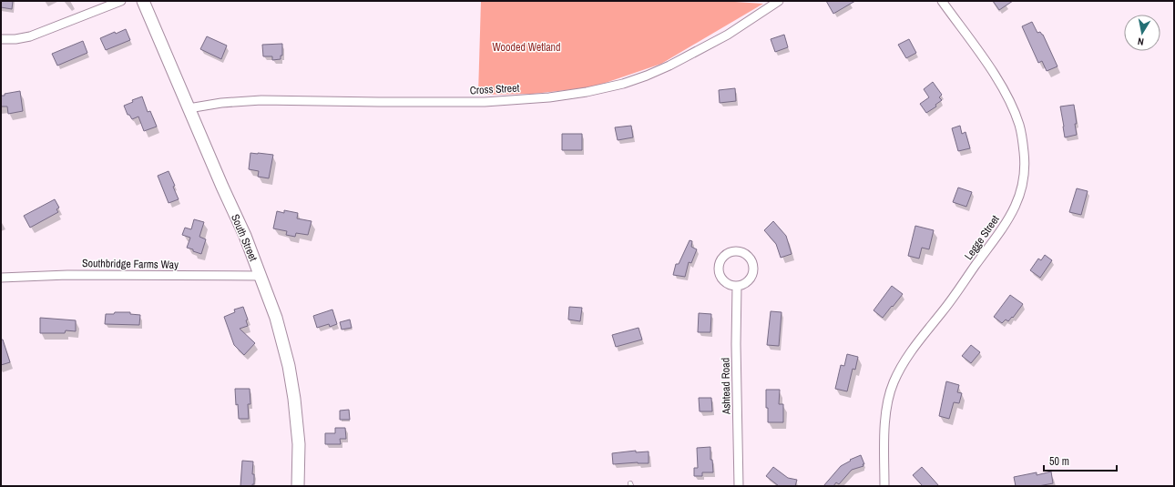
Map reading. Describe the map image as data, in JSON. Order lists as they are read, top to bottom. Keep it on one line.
{"streets":{"street":["Cross Street","South Street","Legge Street","Southbridge Farms Way","Ashtead Road"]},"crossings":[["Cross Street","South Street"],["South Street","Southbridge Farms Way"]],"parks":["Wooded Wetland"],"scale_bar":"50 m","north":"bottom"}
